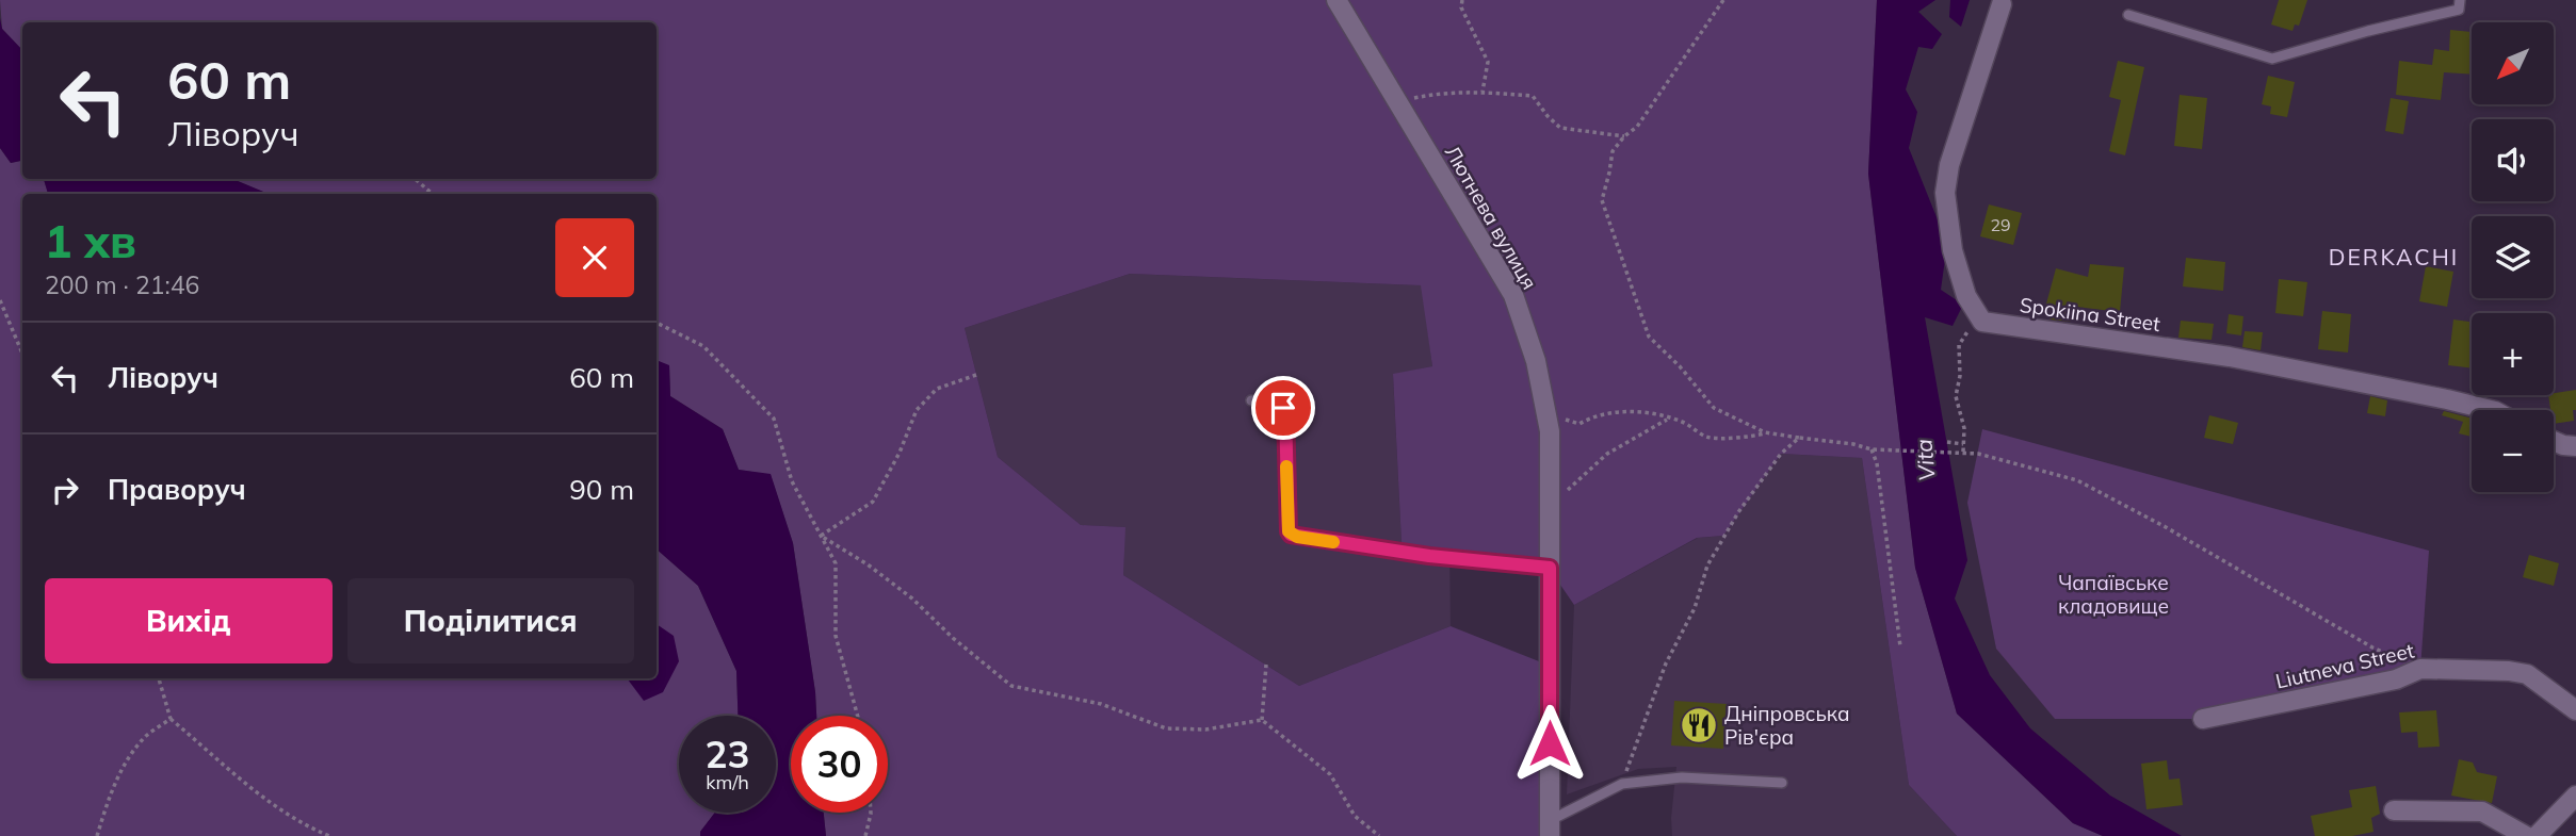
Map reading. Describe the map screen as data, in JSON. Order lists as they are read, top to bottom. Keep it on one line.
{"streets":{"street":["Лютнева вулиця","Spokiina Street","Liutneva Street"]},"districts":["DERKACHI"],"water":["Vita"],"parks":["Чапаївське кладовище"],"places":{"restaurant":["Дніпровська Рів'єра"]},"house_numbers":["29"],"north":"bottom left","page":{"map_buttons":["+","−"],"turn":["60 m","Ліворуч"],"heading":["1 хв","200 m · 21:46"],"list":[{"name":"Ліворуч","value":"60 m"},{"name":"Праворуч","value":"90 m"}],"buttons":["Вихід","Поділитися"],"speed":"23 km/h","limit":"30"}}
